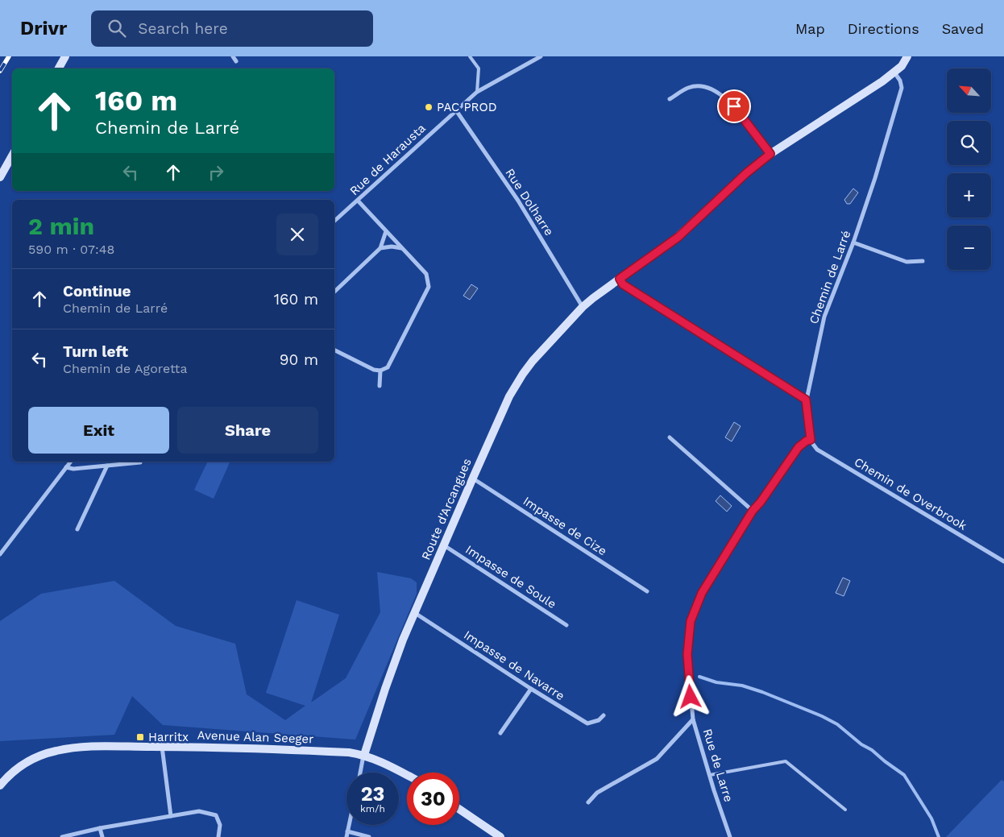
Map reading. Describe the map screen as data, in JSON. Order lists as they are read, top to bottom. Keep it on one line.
{"streets":{"street":["Rue de Harausta","Rue Dolharre","Chemin de Larré","Chemin de Overbrook","Route d'Arcangues","Impasse de Cize","Impasse de Soule","Impasse de Navarre","Avenue Alan Seeger","Rue de Larre"]},"crossings":[["Rue de Harausta","Rue Dolharre"],["Rue Dolharre","Route d'Arcangues"],["Chemin de Larré","Chemin de Overbrook"],["Chemin de Larré","Route d'Arcangues"],["Chemin de Larré","Rue de Larre"],["Chemin de Overbrook","Rue de Larre"],["Route d'Arcangues","Impasse de Cize"],["Route d'Arcangues","Impasse de Soule"],["Route d'Arcangues","Impasse de Navarre"],["Route d'Arcangues","Avenue Alan Seeger"]],"places":{"other":["PAC PROD"],"transit":["Harritx"]},"north":"top left","page":{"header":"Drivr","search":"Search here","nav":["Map","Directions","Saved"],"map_buttons":["+","−"],"turn":["160 m","Chemin de Larré"],"heading":["2 min","590 m · 07:48"],"list":[{"name":"Continue","note":"Chemin de Larré","value":"160 m"},{"name":"Turn left","note":"Chemin de Agoretta","value":"90 m"}],"buttons":["Exit","Share"],"speed":"23 km/h","limit":"30"}}
